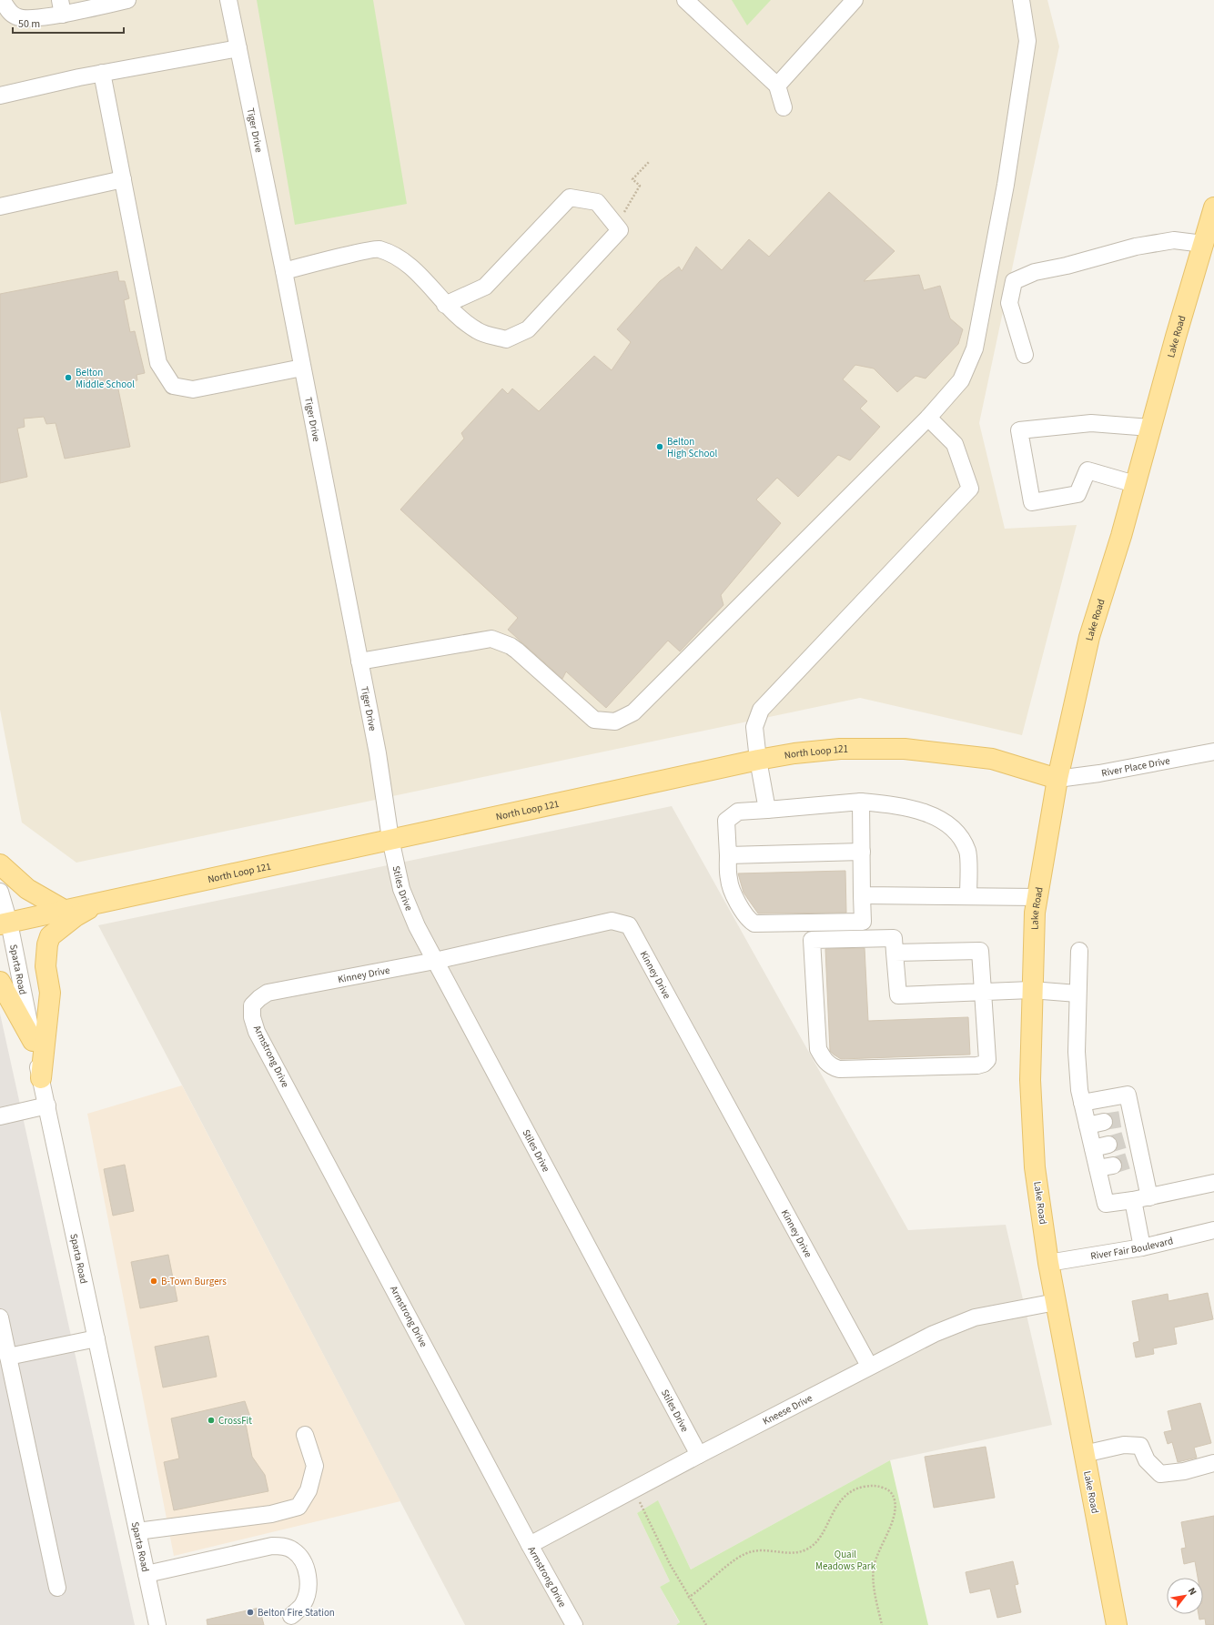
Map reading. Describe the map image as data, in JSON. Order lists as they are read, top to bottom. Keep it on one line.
{"streets":{"main road":["Lake Road","North Loop 121"],"street":["Tiger Drive","River Place Drive","Stiles Drive","Sparta Road","Kinney Drive","Armstrong Drive","River Fair Boulevard","Kneese Drive"]},"crossings":[["Tiger Drive","North Loop 121"],["Tiger Drive","Stiles Drive"],["Lake Road","North Loop 121"],["Lake Road","River Place Drive"],["Lake Road","River Fair Boulevard"],["Lake Road","Kneese Drive"],["North Loop 121","River Place Drive"],["North Loop 121","Stiles Drive"],["North Loop 121","Sparta Road"],["Stiles Drive","Kinney Drive"],["Stiles Drive","Kneese Drive"],["Kinney Drive","Armstrong Drive"],["Kinney Drive","Kneese Drive"],["Armstrong Drive","Kneese Drive"]],"parks":["Quail Meadows Park"],"places":["Belton Middle School","Belton High School","B-Town Burgers","CrossFit","Belton Fire Station"],"scale_bar":"50 m","north":"top right"}
